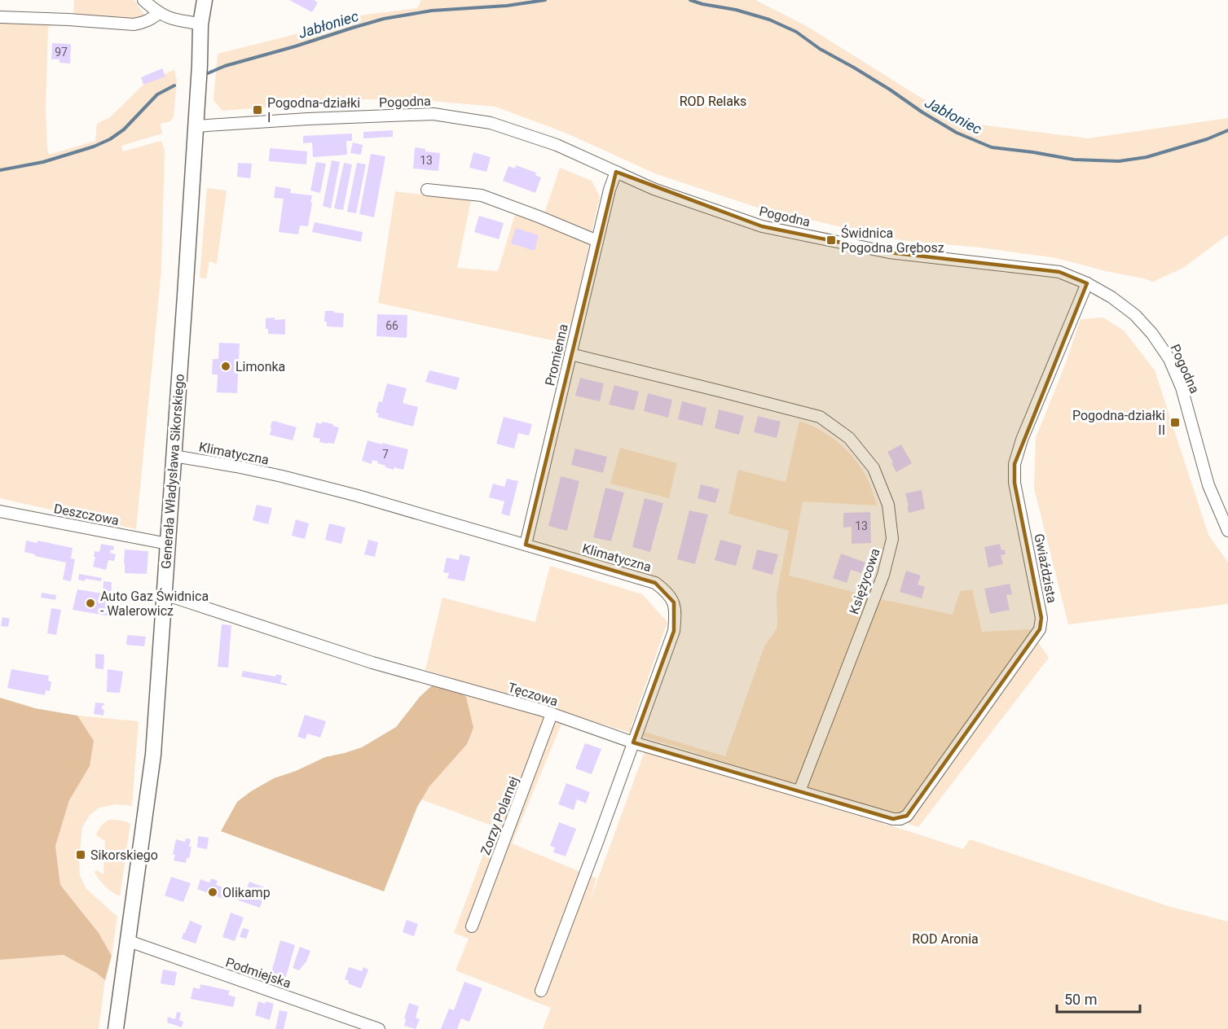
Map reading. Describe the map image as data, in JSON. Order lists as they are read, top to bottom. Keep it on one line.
{"streets":{"street":["Pogodna","Promienna","Klimatyczna","Generała Władysława Sikorskiego","Deszczowa","Gwiaździsta","Księżycowa","Tęczowa","Zorzy Polarnej","Podmiejska"]},"crossings":[["Pogodna","Promienna"],["Pogodna","Generała Władysława Sikorskiego"],["Pogodna","Gwiaździsta"],["Promienna","Klimatyczna"],["Promienna","Księżycowa"],["Klimatyczna","Generała Władysława Sikorskiego"],["Klimatyczna","Tęczowa"],["Generała Władysława Sikorskiego","Deszczowa"],["Generała Władysława Sikorskiego","Tęczowa"],["Generała Władysława Sikorskiego","Podmiejska"],["Gwiaździsta","Tęczowa"],["Księżycowa","Tęczowa"],["Tęczowa","Zorzy Polarnej"]],"water":["Jabłoniec"],"parks":["ROD Relaks","ROD Aronia"],"places":{"transit":["Pogodna-działki I","Świdnica Pogodna Grębosz","Pogodna-działki II","Sikorskiego"],"other":["Limonka","Auto Gaz Świdnica - Walerowicz","Olikamp"]},"house_numbers":["97","13","66","7","13"],"scale_bar":"50 m"}
